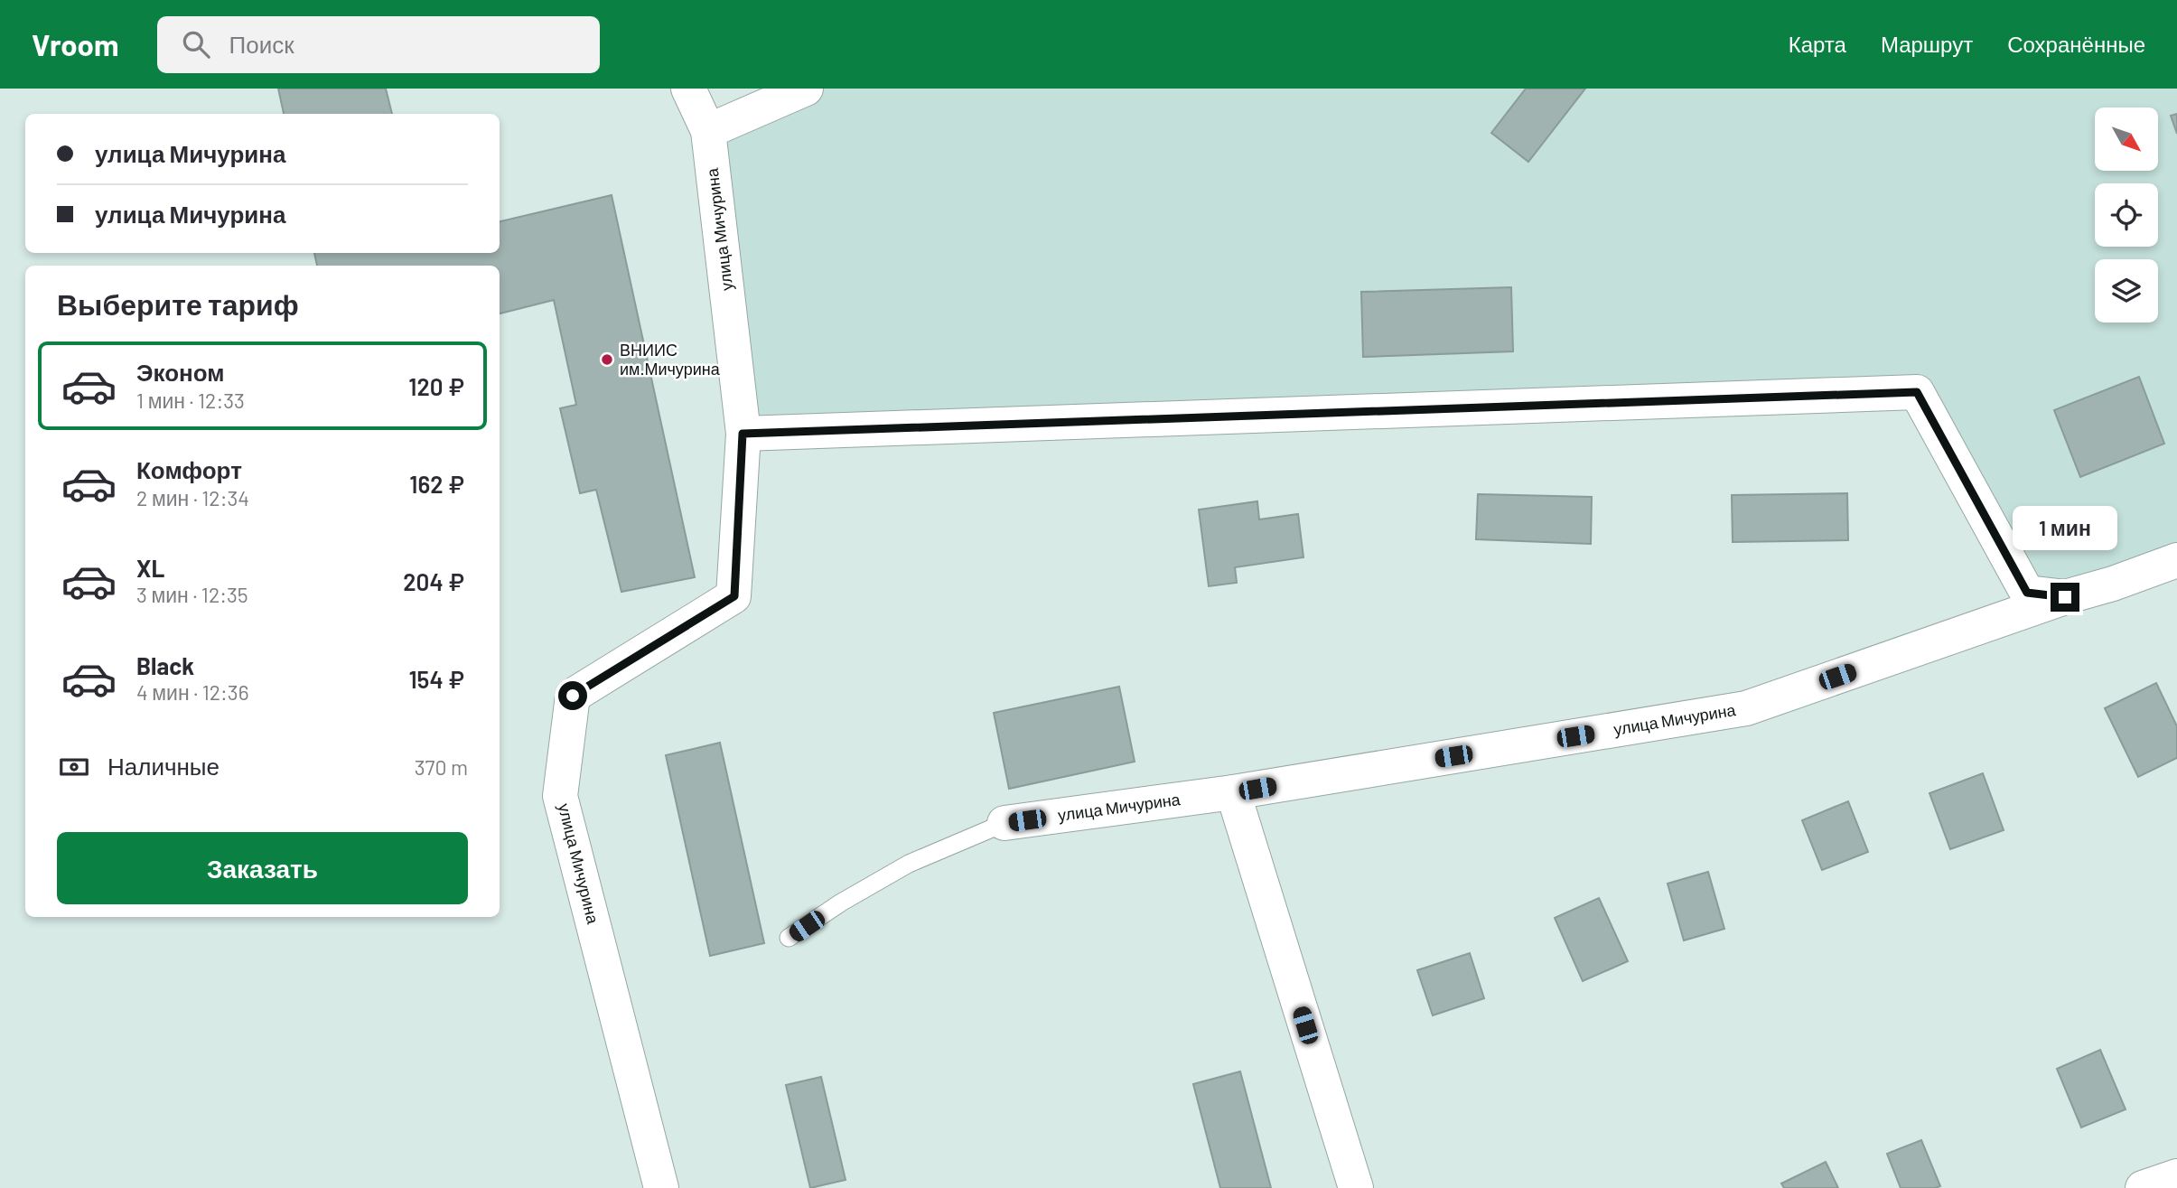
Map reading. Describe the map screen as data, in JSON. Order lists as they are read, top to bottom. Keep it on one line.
{"streets":{"street":["улица Мичурина"]},"places":["ВНИИС им.Мичурина"],"north":"bottom right","page":{"header":"Vroom","search":"Поиск","nav":["Карта","Маршрут","Сохранённые"],"banner":["улица Мичурина","улица Мичурина"],"heading":"Выберите тариф","list":[{"name":"Эконом","note":"1 мин · 12:33","value":"120 ₽"},{"name":"Комфорт","note":"2 мин · 12:34","value":"162 ₽"},{"name":"XL","note":"3 мин · 12:35","value":"204 ₽"},{"name":"Black","note":"4 мин · 12:36","value":"154 ₽"}],"bubble":"1 мин","pay":["Наличные","370 m"],"buttons":"Заказать"}}
